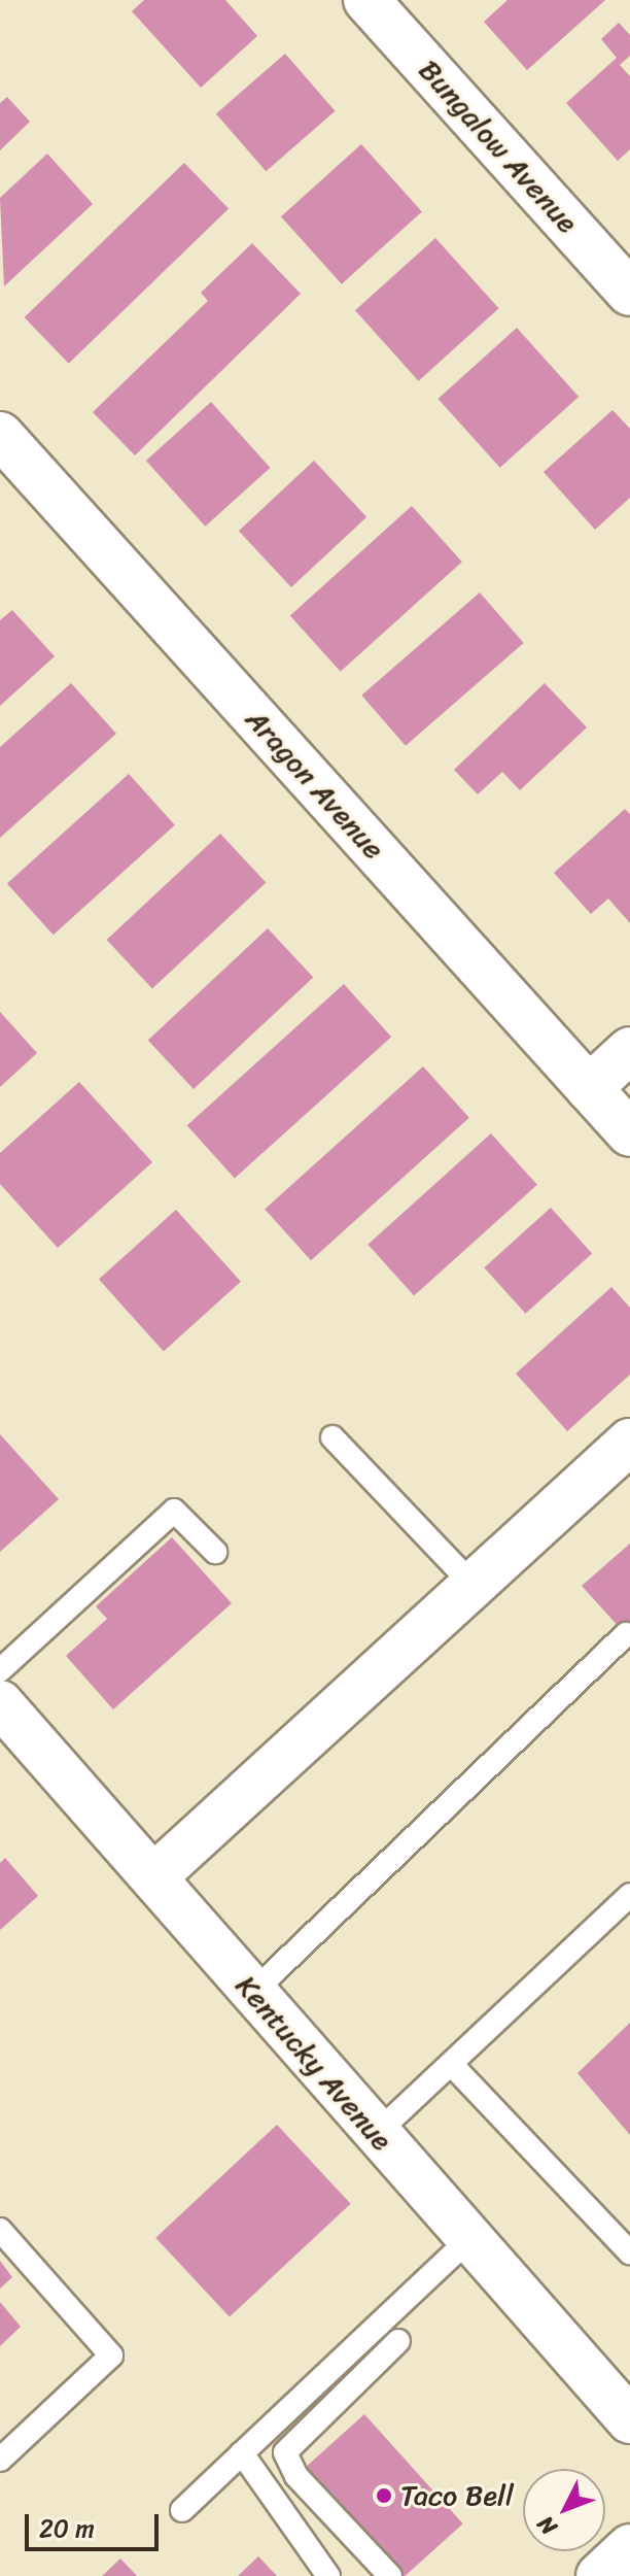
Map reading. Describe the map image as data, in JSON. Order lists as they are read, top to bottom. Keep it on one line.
{"streets":{"street":["Bungalow Avenue","Aragon Avenue","Kentucky Avenue"]},"places":["Taco Bell"],"scale_bar":"20 m","north":"bottom left"}
